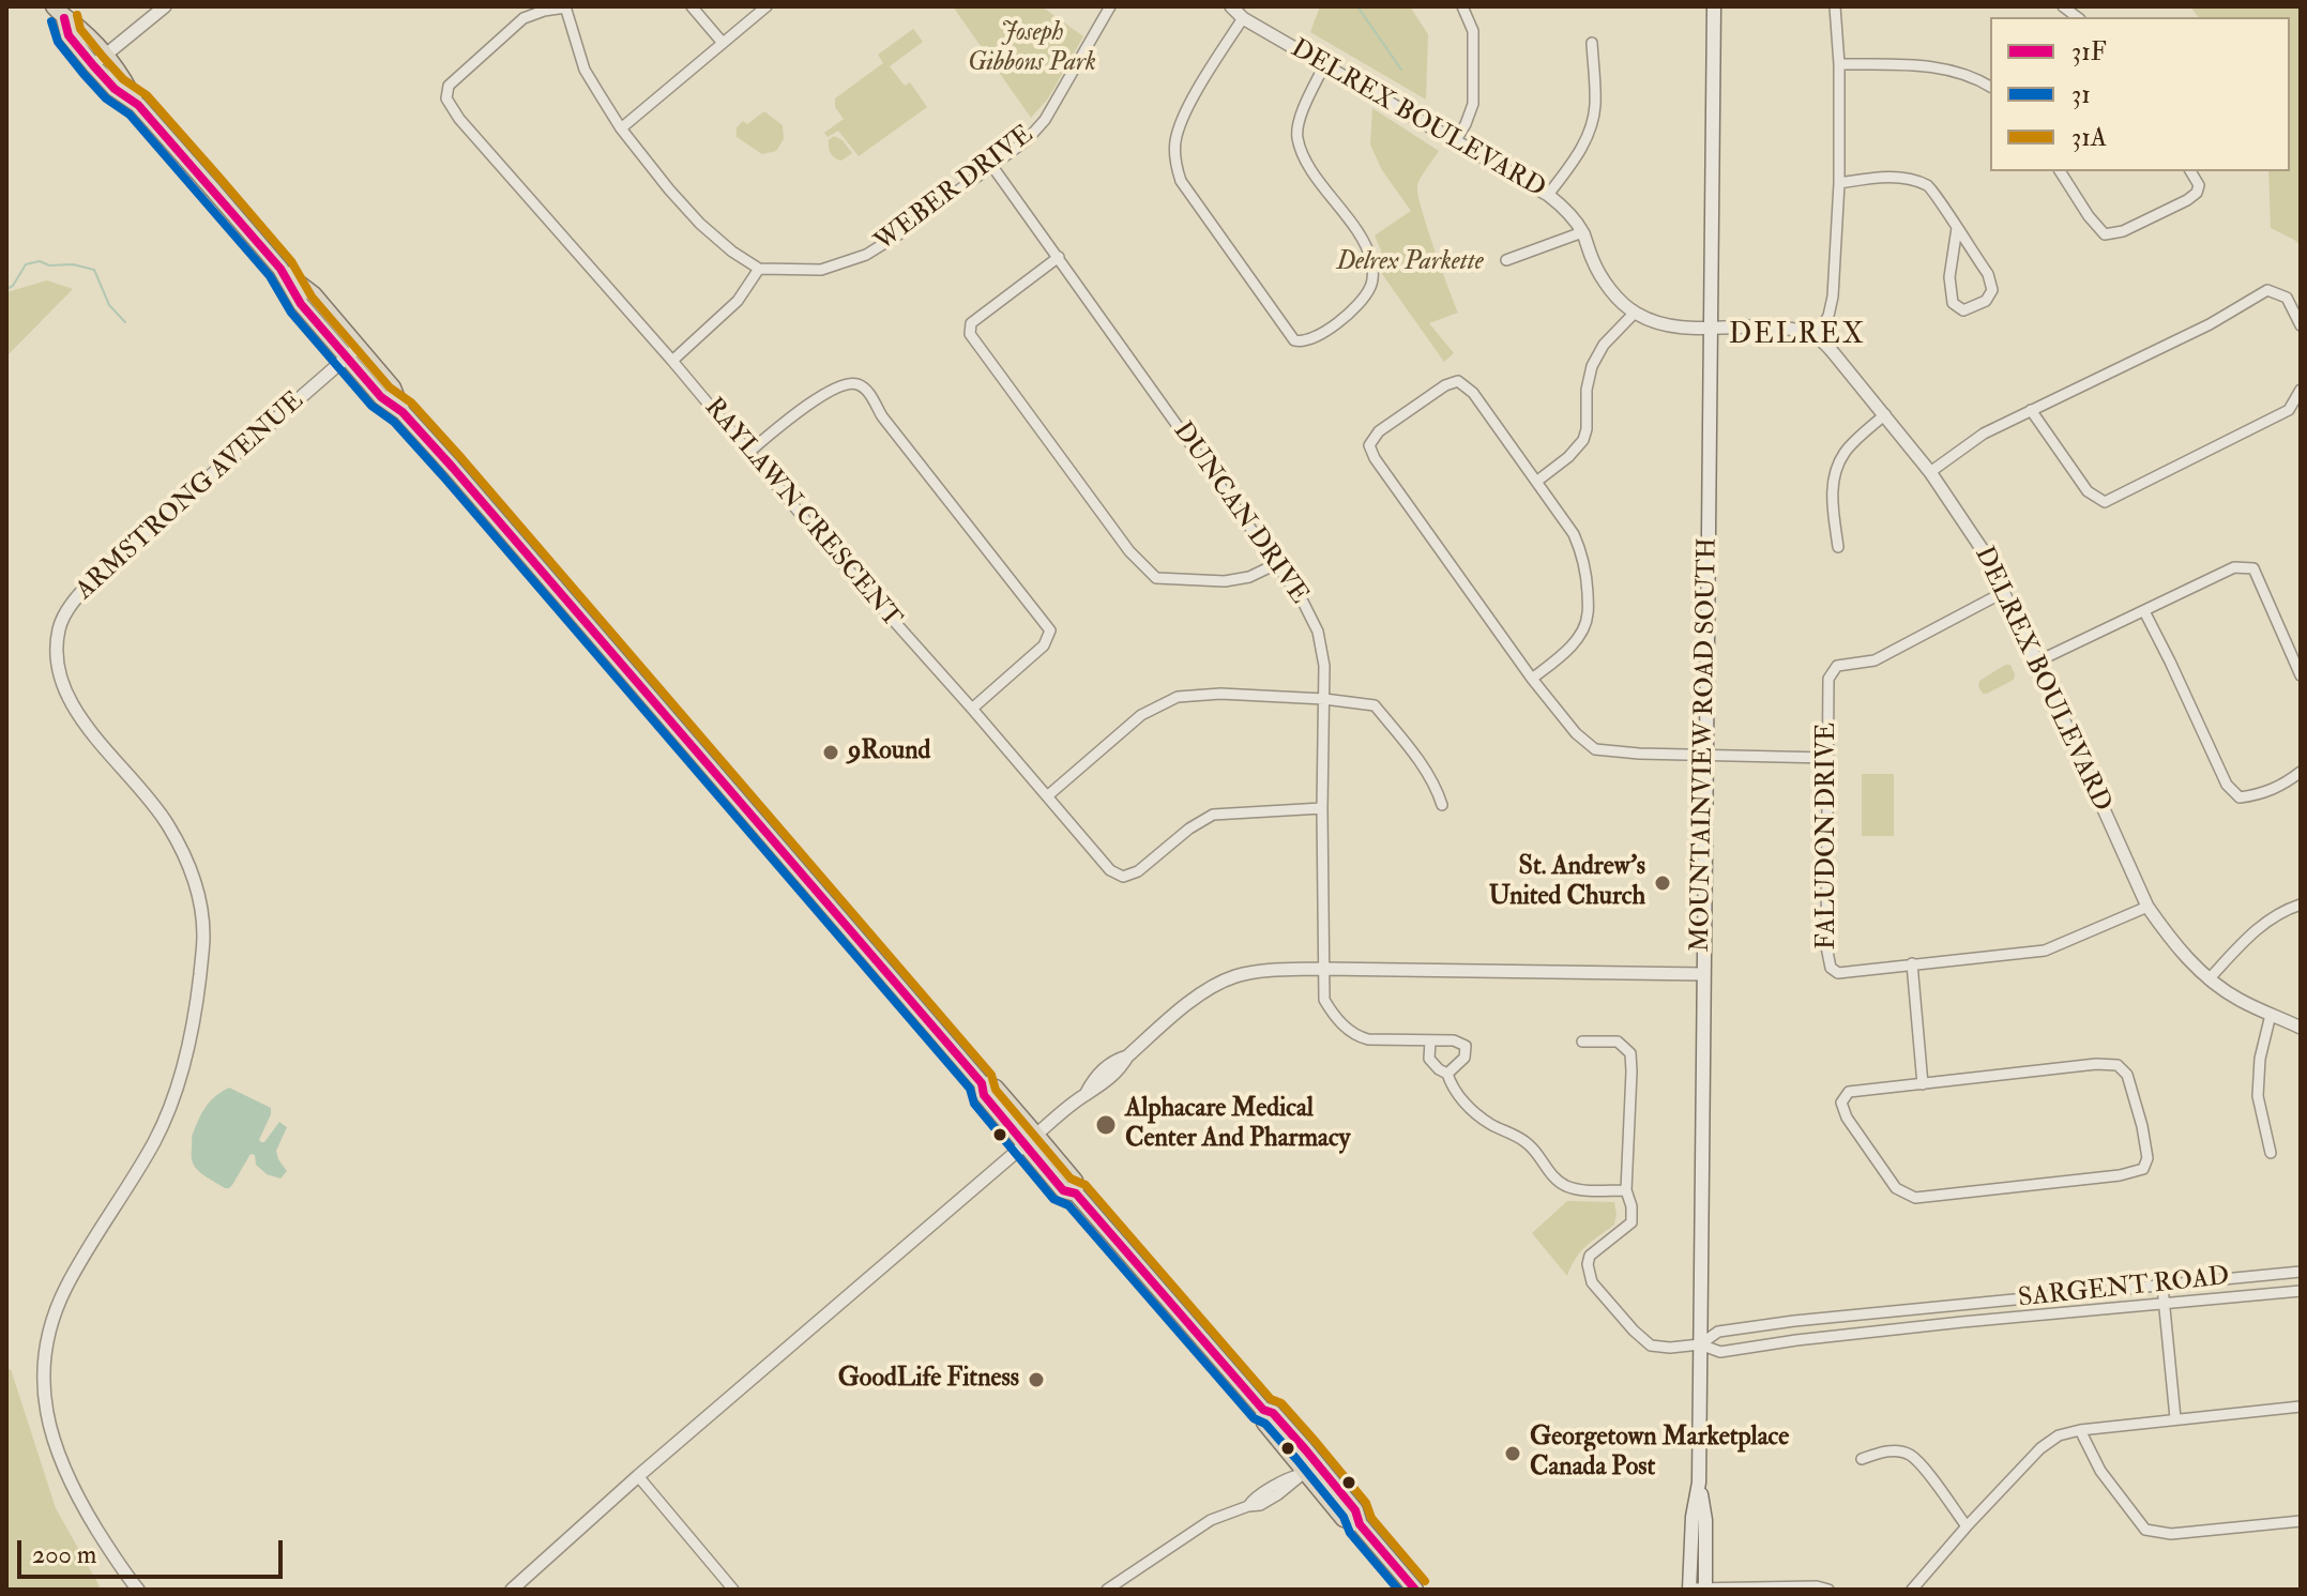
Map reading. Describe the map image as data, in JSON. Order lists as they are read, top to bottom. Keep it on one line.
{"streets":{"main road":["MOUNTAINVIEW ROAD SOUTH"],"street":["DELREX BOULEVARD","WEBER DRIVE","ARMSTRONG AVENUE","RAYLAWN CRESCENT","DUNCAN DRIVE","FALUDON DRIVE","SARGENT ROAD"]},"crossings":[["DELREX BOULEVARD","MOUNTAINVIEW ROAD SOUTH"],["DELREX BOULEVARD","FALUDON DRIVE"],["WEBER DRIVE","DUNCAN DRIVE"],["RAYLAWN CRESCENT","DUNCAN DRIVE"],["MOUNTAINVIEW ROAD SOUTH","SARGENT ROAD"]],"districts":["DELREX"],"parks":["Joseph Gibbons Park","Delrex Parkette"],"places":["9Round","St. Andrew's United Church","Alphacare Medical Center And Pharmacy","GoodLife Fitness","Georgetown Marketplace Canada Post"],"lines":["transit line 31A","transit line 31F","transit line 31"],"legend":["31F","31","31A"],"scale_bar":"200 m"}
